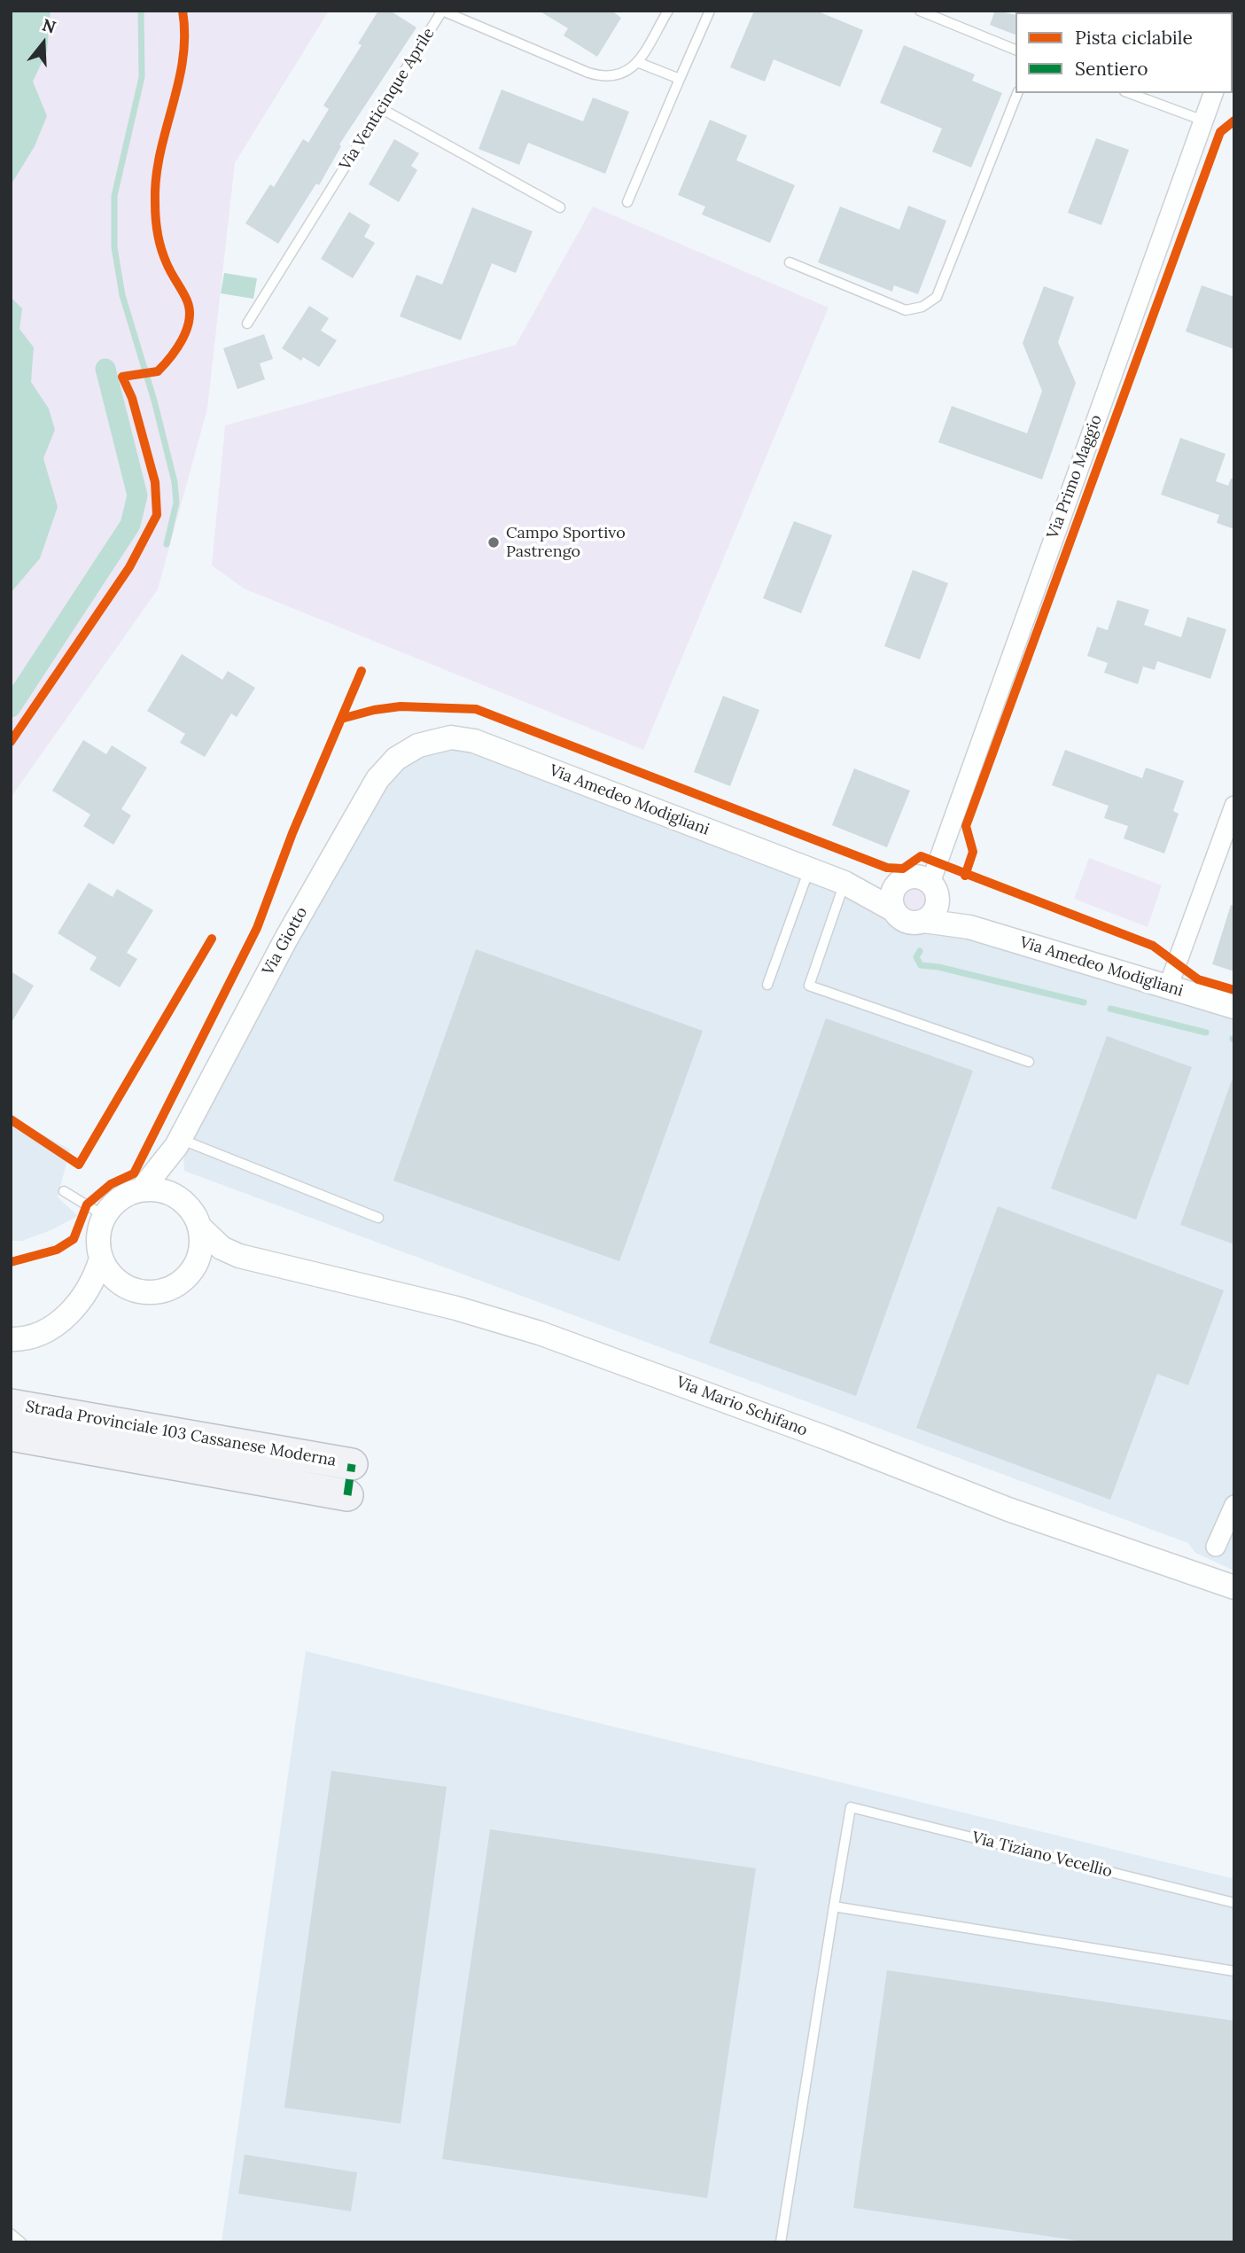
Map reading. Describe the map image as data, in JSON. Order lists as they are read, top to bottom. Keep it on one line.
{"streets":{"highway":["Strada Provinciale 103 Cassanese Moderna"],"street":["Via Primo Maggio","Via Amedeo Modigliani","Via Giotto","Via Mario Schifano"],"lane":["Via Venticinque Aprile","Via Tiziano Vecellio"]},"crossings":[["Via Primo Maggio","Via Amedeo Modigliani"],["Via Amedeo Modigliani","Via Giotto"],["Via Giotto","Via Mario Schifano"]],"places":["Campo Sportivo Pastrengo"],"legend":["Pista ciclabile","Sentiero"],"north":"top"}
